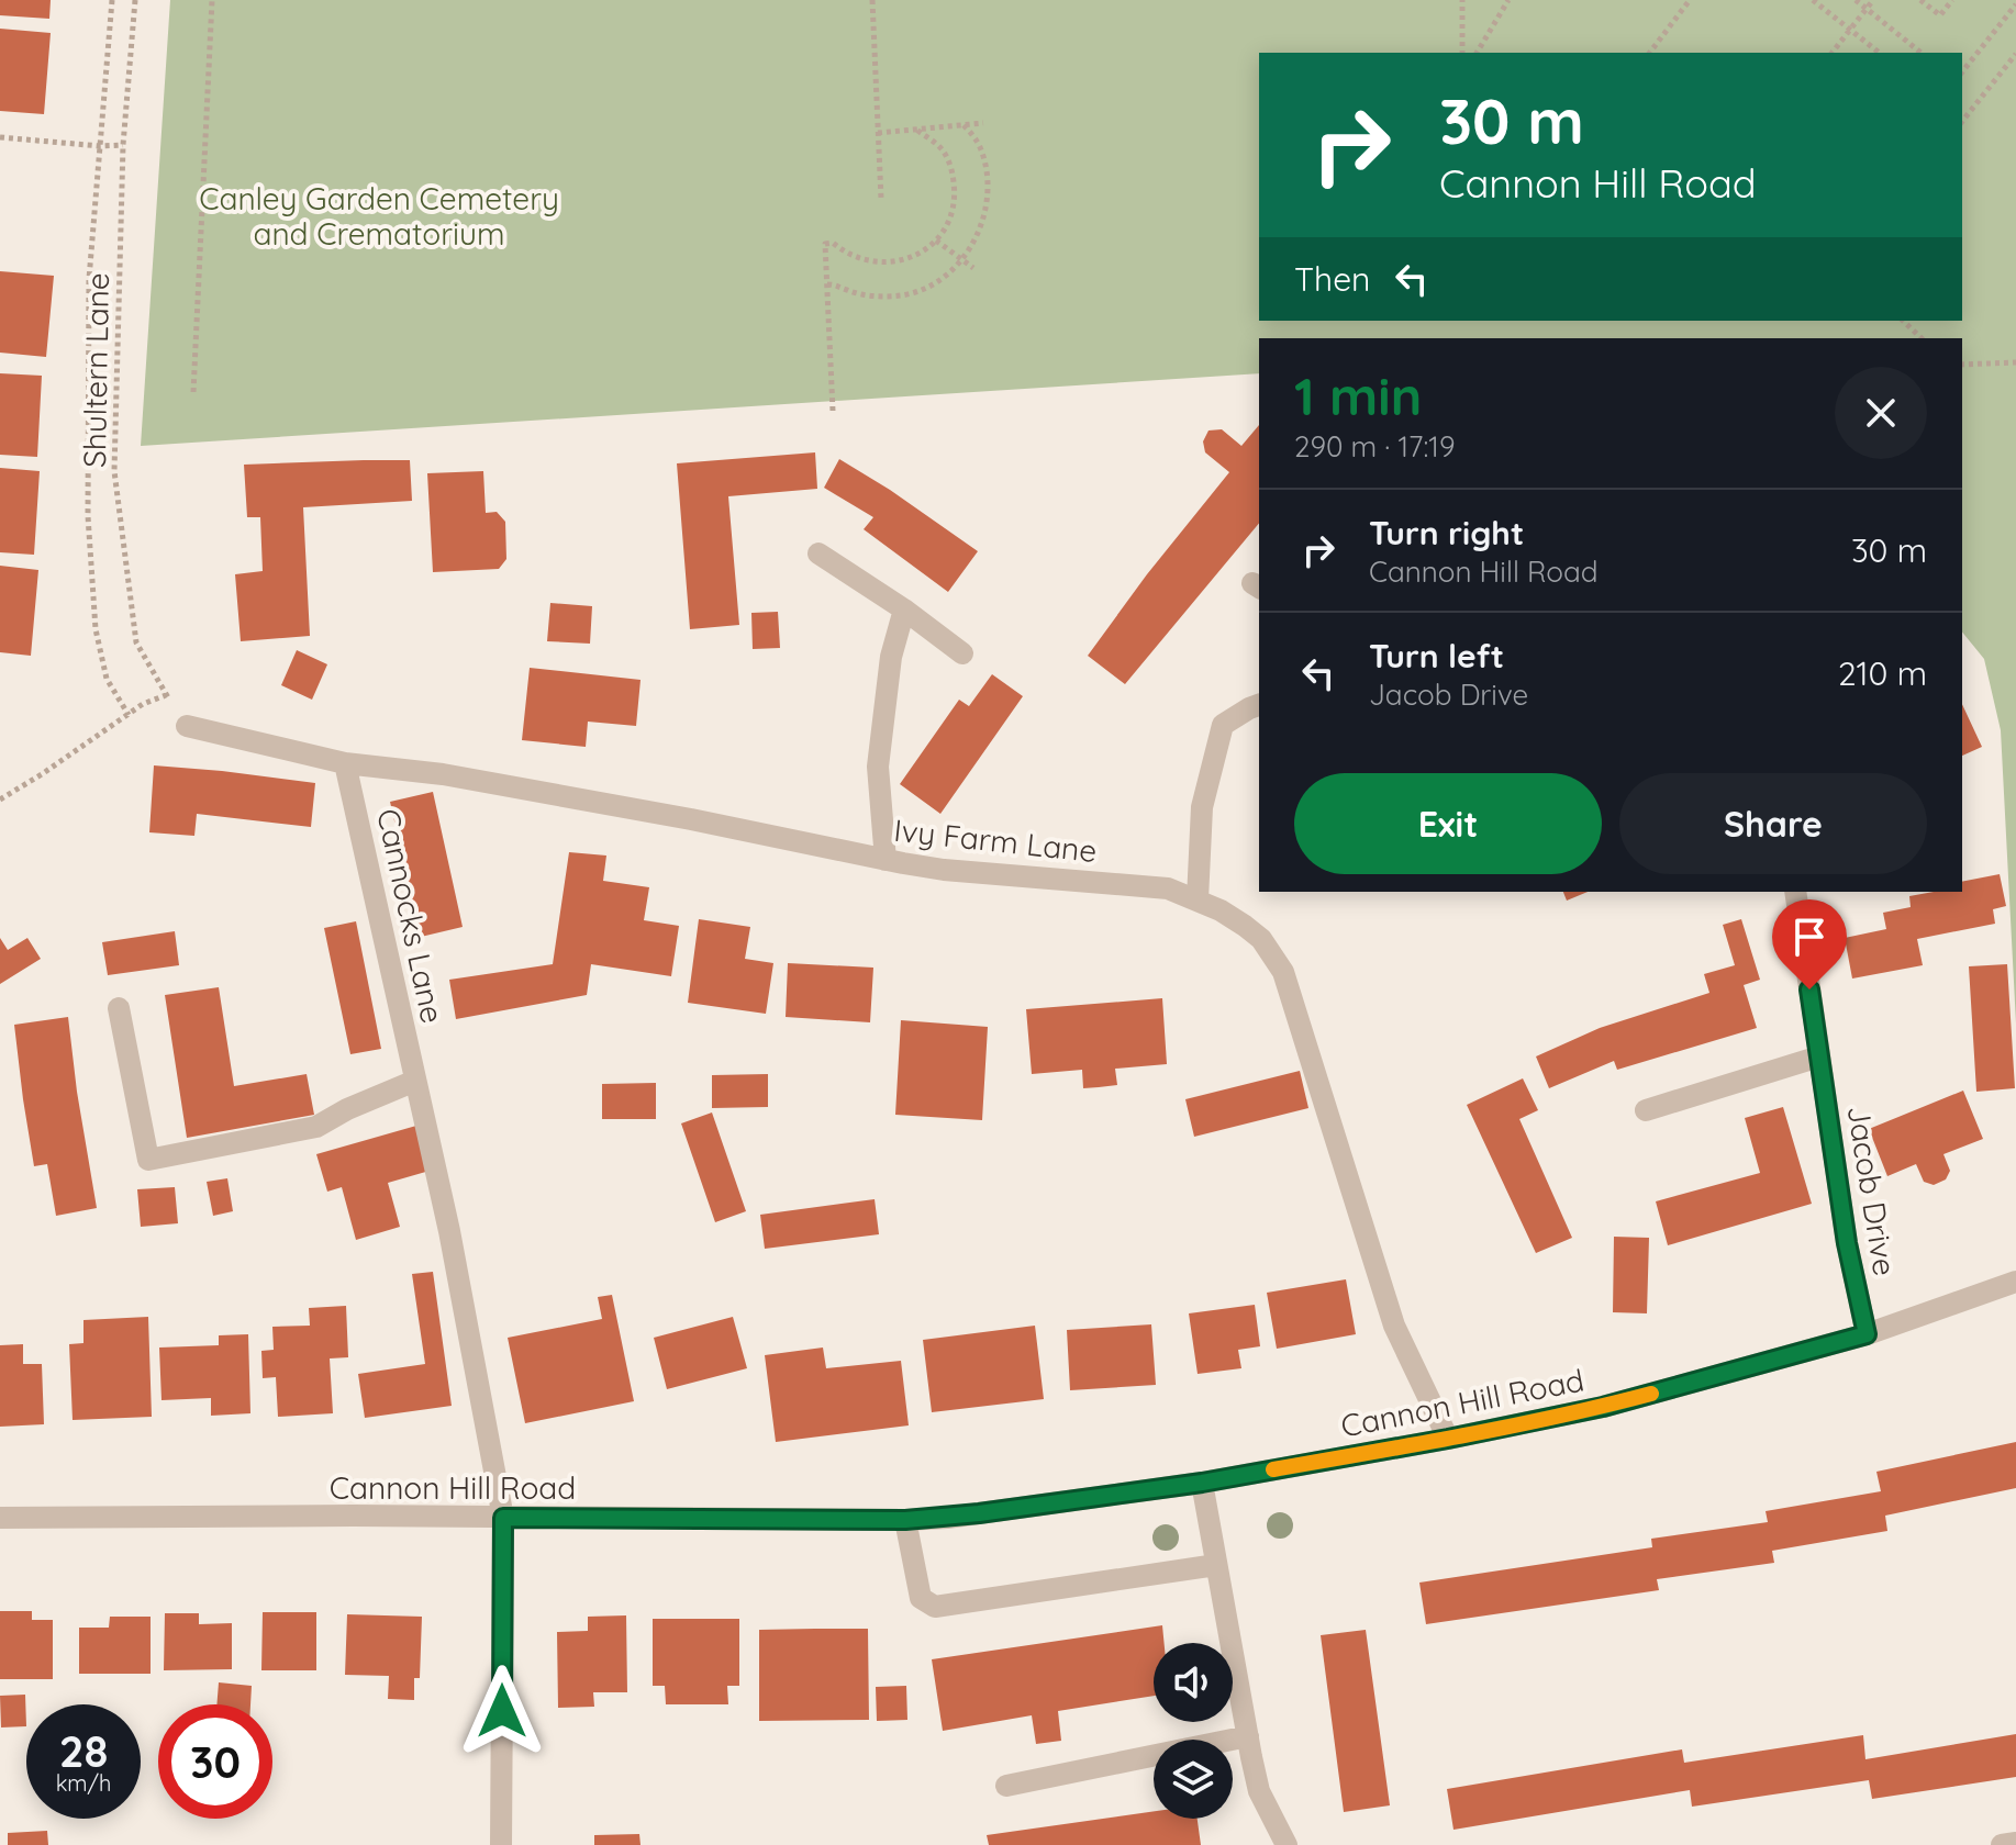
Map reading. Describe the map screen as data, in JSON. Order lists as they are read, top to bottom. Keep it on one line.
{"streets":{"street":["Ivy Farm Lane","Cannocks Lane","Jacob Drive","Cannon Hill Road"],"path":["Shultern Lane"]},"crossings":[["Shultern Lane","Ivy Farm Lane"],["Ivy Farm Lane","Cannocks Lane"],["Ivy Farm Lane","Cannon Hill Road"],["Cannocks Lane","Cannon Hill Road"],["Jacob Drive","Cannon Hill Road"]],"parks":["Canley Garden Cemetery and Crematorium"],"page":{"turn":["30 m","Cannon Hill Road"],"then":"Then","heading":["1 min","290 m · 17:19"],"list":[{"name":"Turn right","note":"Cannon Hill Road","value":"30 m"},{"name":"Turn left","note":"Jacob Drive","value":"210 m"}],"buttons":["Exit","Share"],"speed":"28 km/h","limit":"30"}}
